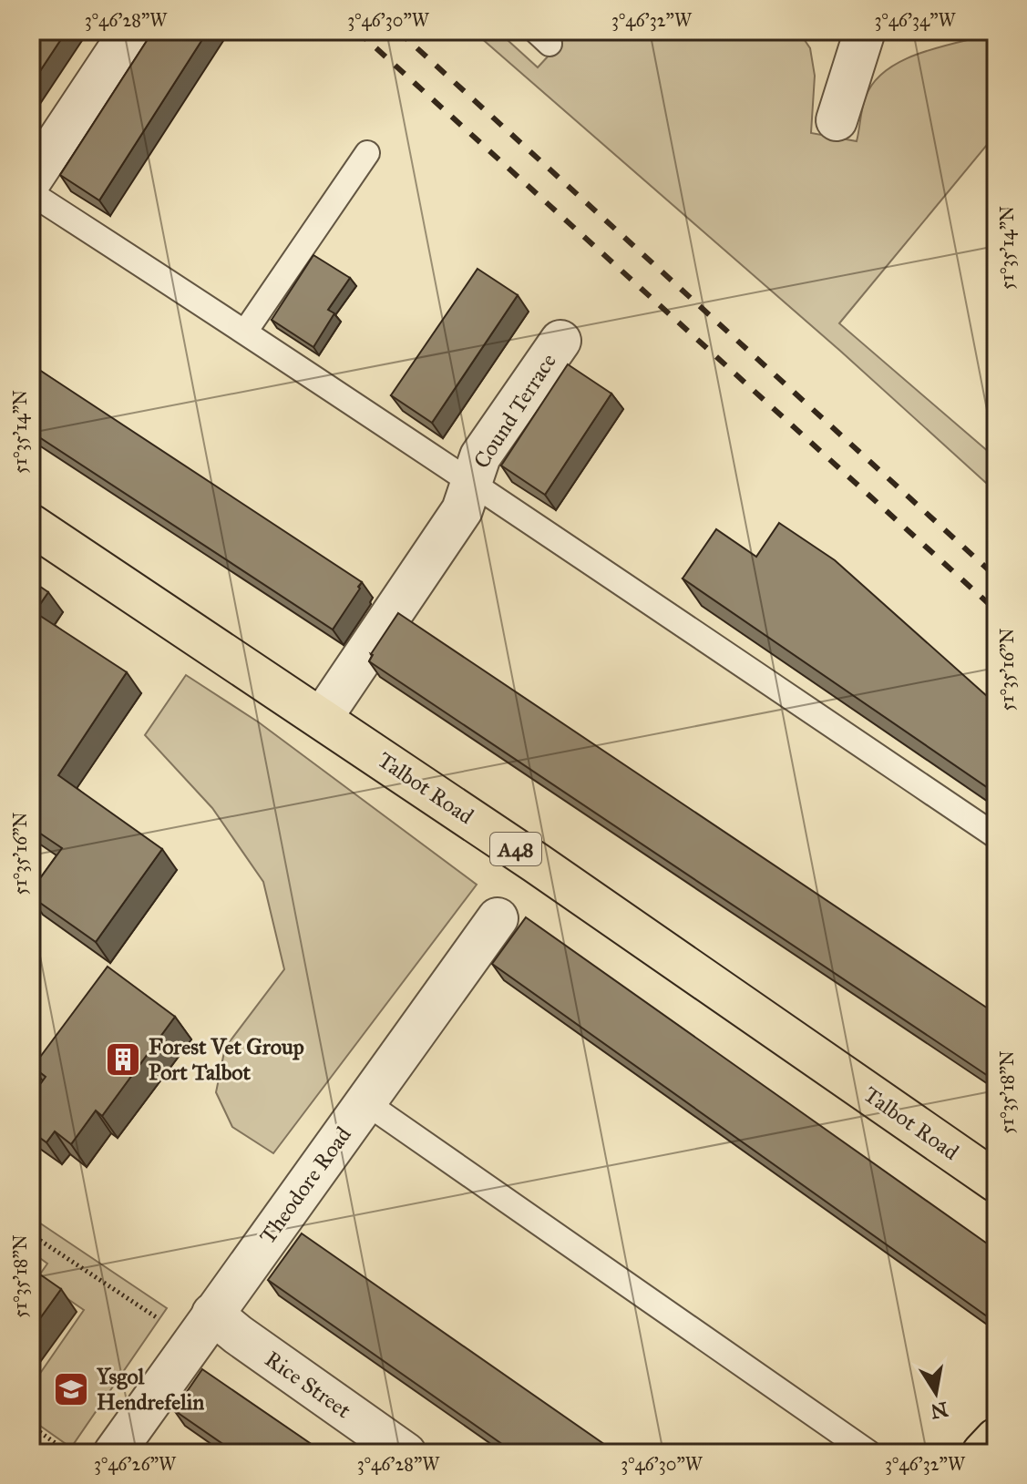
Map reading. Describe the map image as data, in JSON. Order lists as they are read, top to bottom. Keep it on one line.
{"streets":{"main road":["Talbot Road","A48"],"street":["Cound Terrace","Theodore Road","Rice Street"]},"crossings":[["Cound Terrace","Talbot Road"],["Theodore Road","Rice Street"]],"places":{"building":["Forest Vet Group Port Talbot"],"school or university":["Ysgol Hendrefelin"]},"north":"bottom","coordinates":["3°46'28\"W","3°46'30\"W","3°46'32\"W","3°46'34\"W","51°35'14\"N","51°35'16\"N","51°35'18\"N","3°46'26\"W"]}
